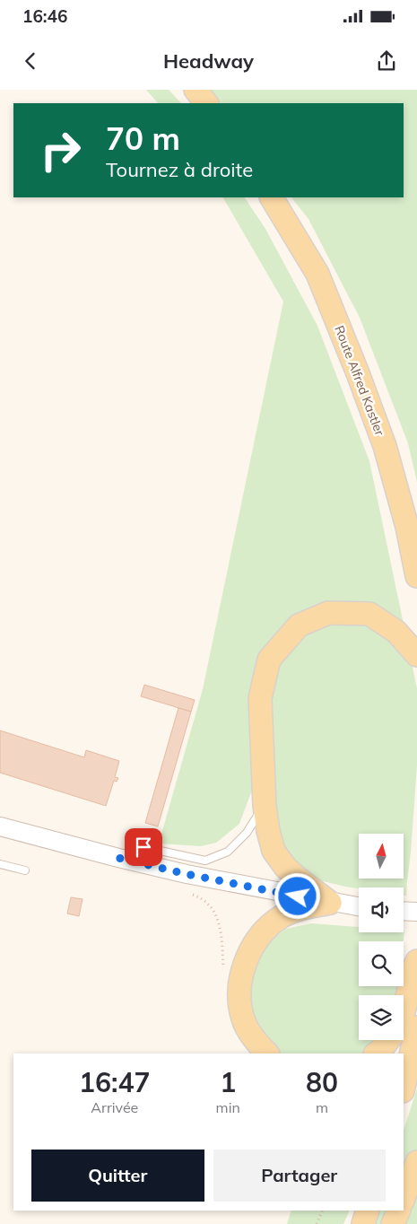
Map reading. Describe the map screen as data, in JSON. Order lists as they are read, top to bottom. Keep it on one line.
{"streets":{"main road":["Route Alfred Kastler"]},"north":"top","page":{"status":"16:46","header":"Headway","turn":["70 m","Tournez à droite"],"eta":["16:47","Arrivée","1","min","80","m"],"buttons":["Quitter","Partager"]}}
